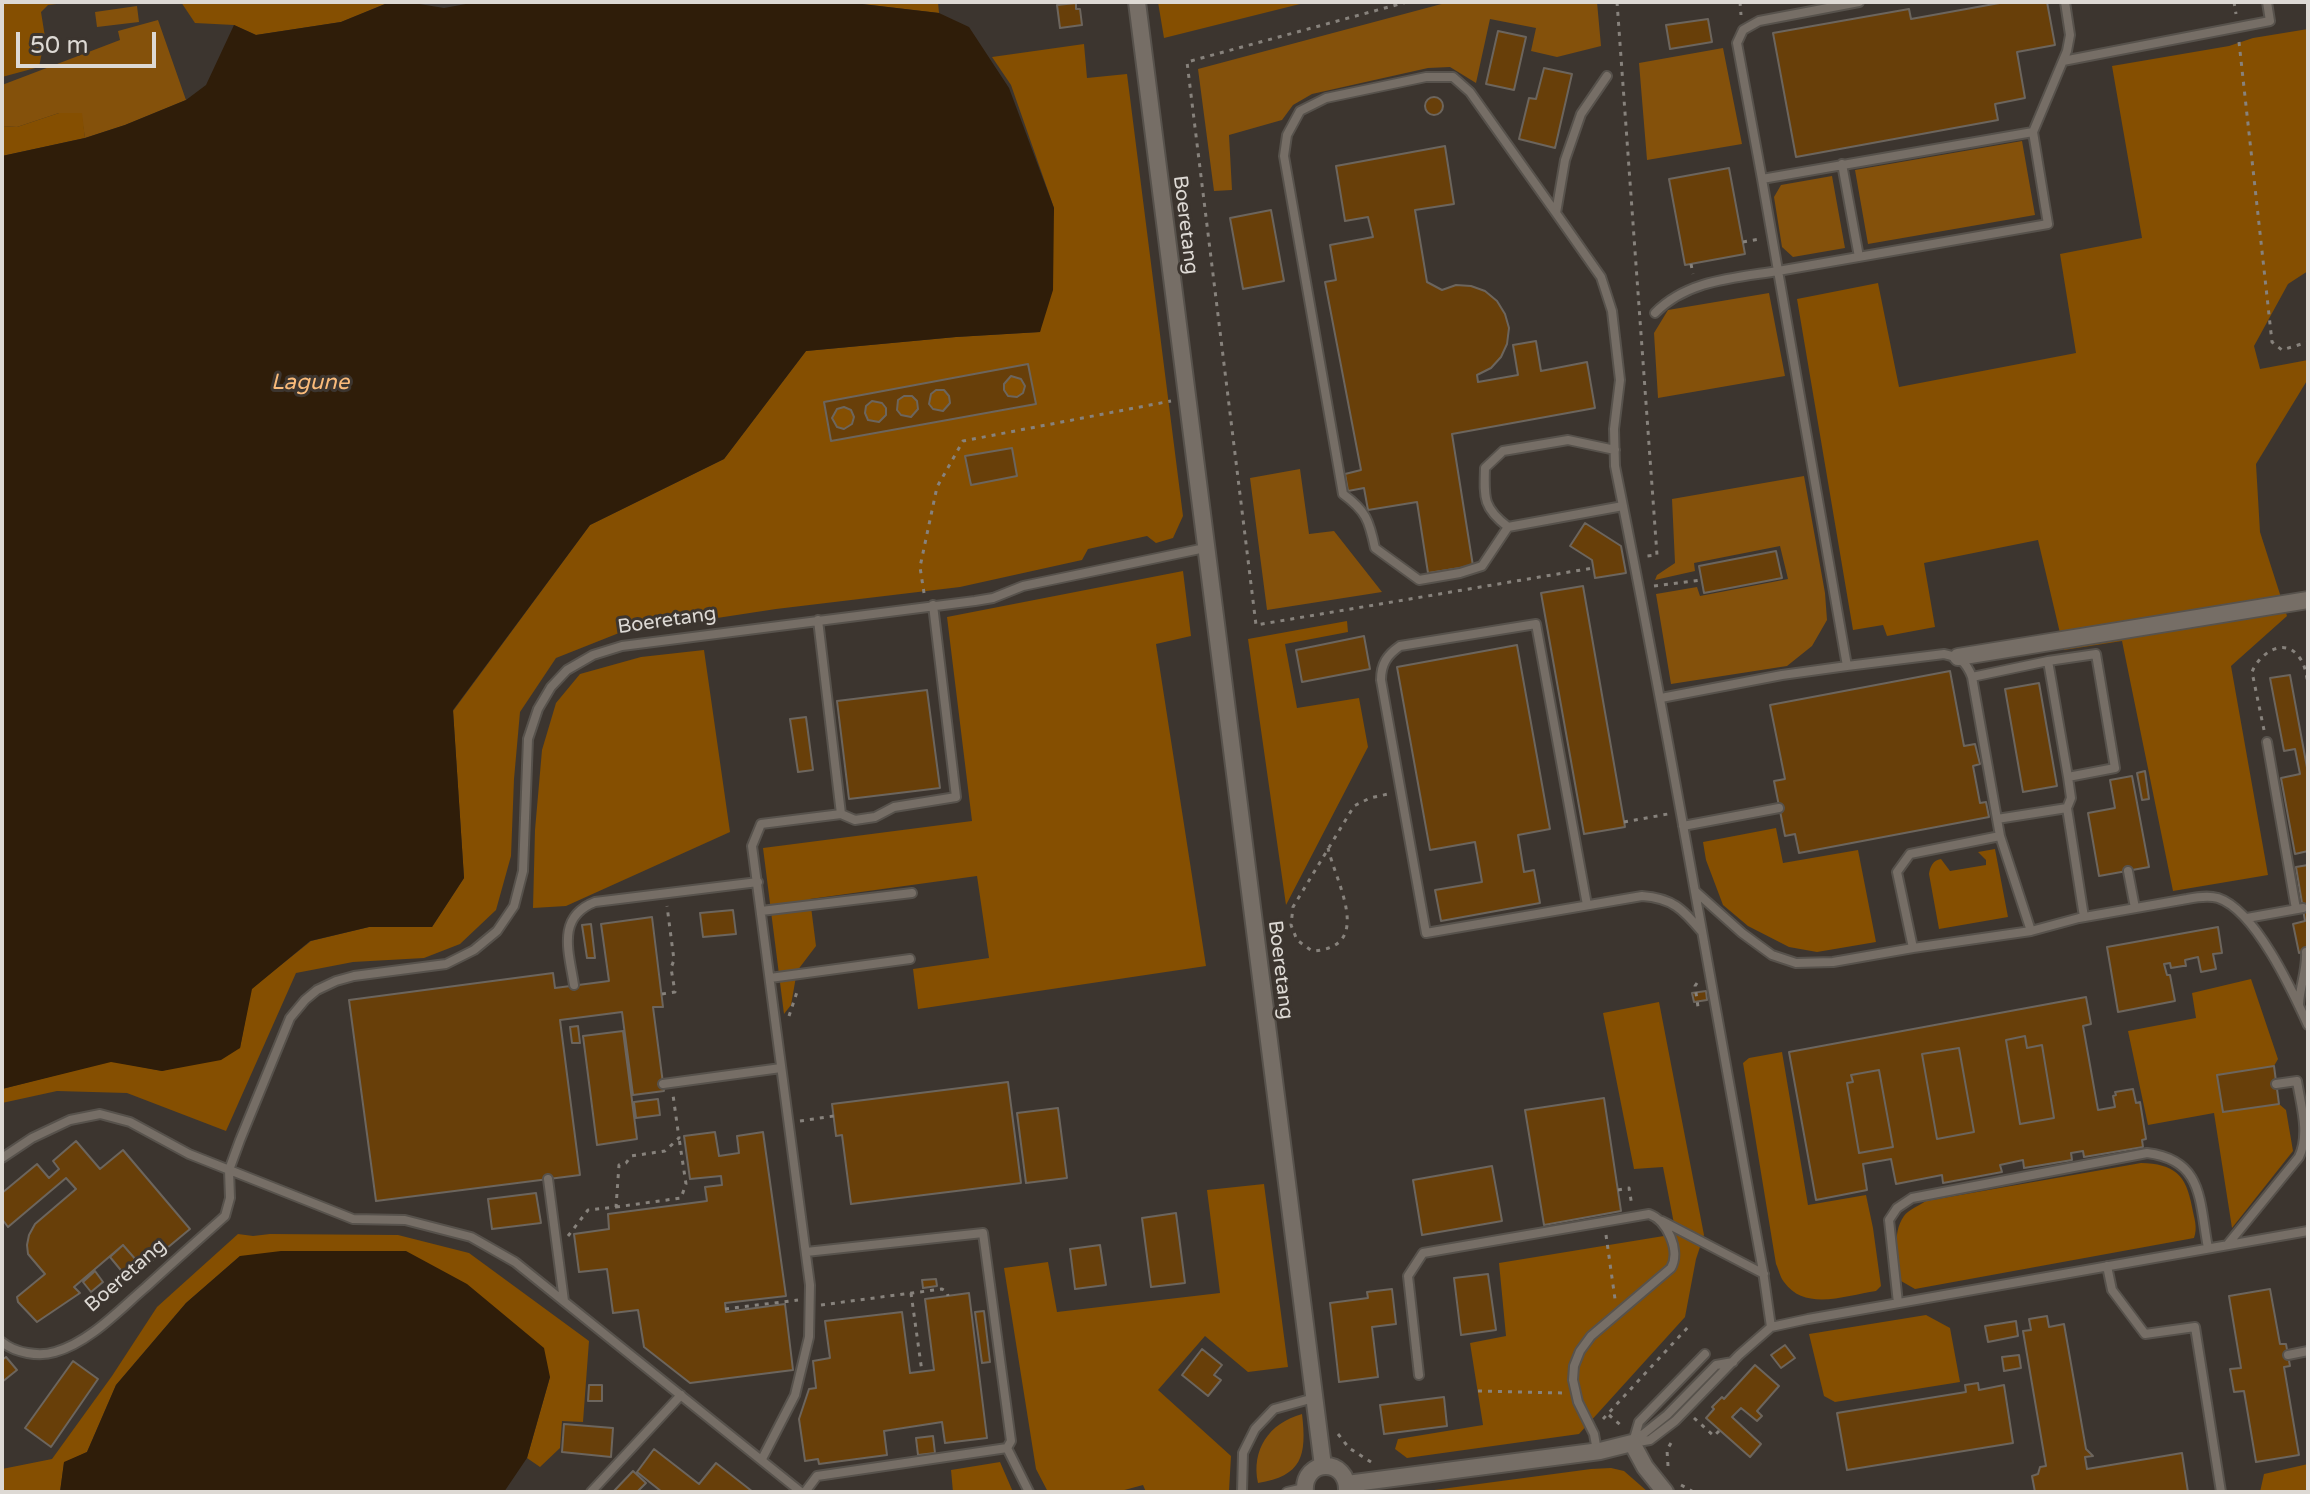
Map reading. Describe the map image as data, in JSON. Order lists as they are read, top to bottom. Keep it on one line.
{"streets":{"street":["Boeretang"]},"water":["Lagune"],"scale_bar":"50 m"}
